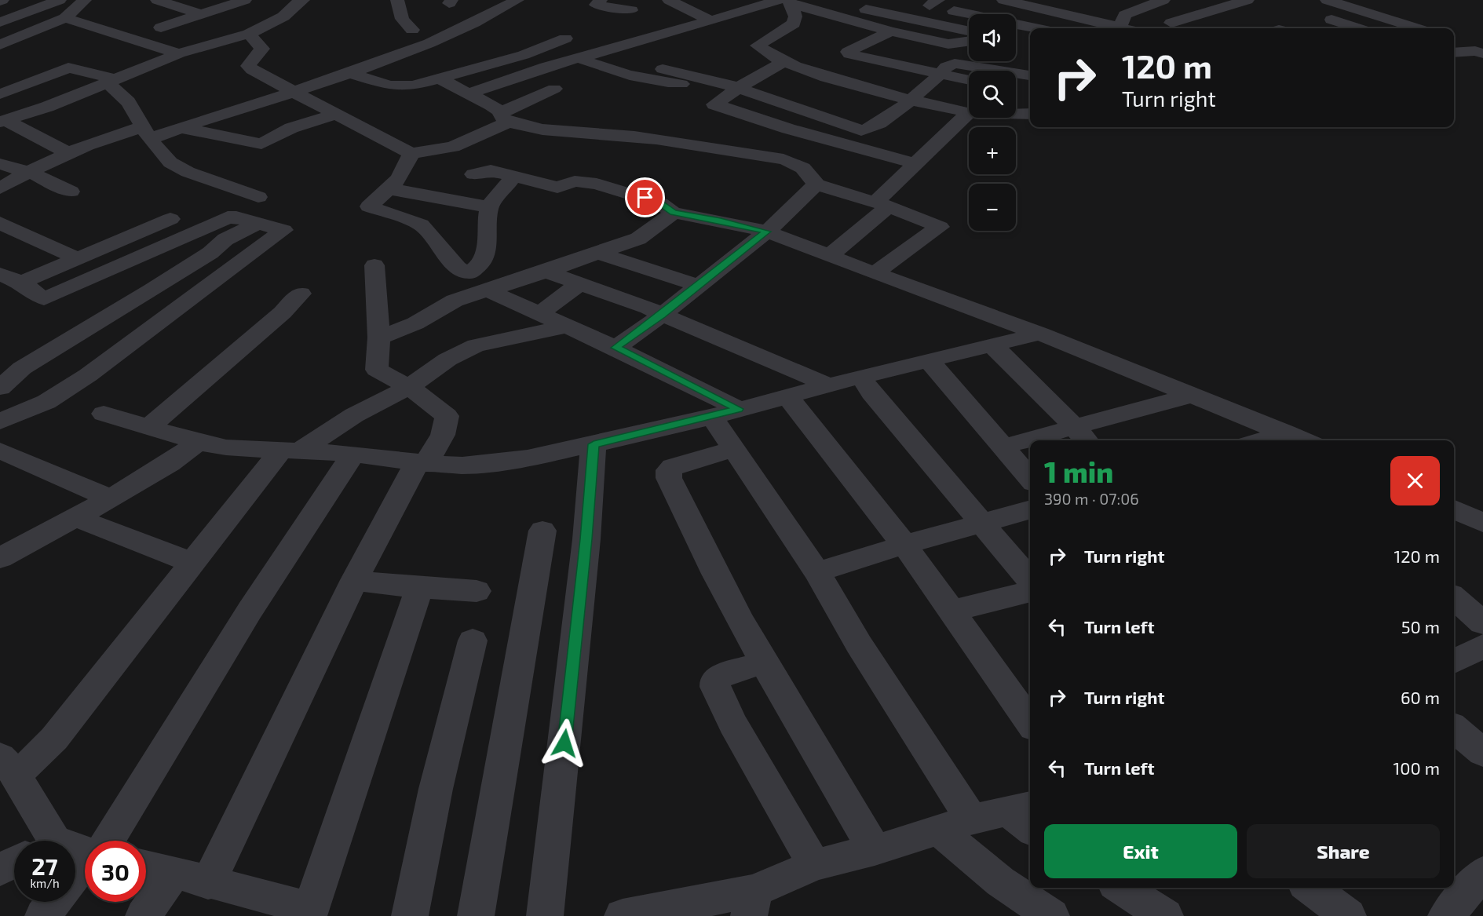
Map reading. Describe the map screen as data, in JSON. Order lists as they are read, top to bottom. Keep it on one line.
{"page":{"map_buttons":["+","−"],"turn":["120 m","Turn right"],"heading":["1 min","390 m · 07:06"],"list":[{"name":"Turn right","value":"120 m"},{"name":"Turn left","value":"50 m"},{"name":"Turn right","value":"60 m"},{"name":"Turn left","value":"100 m"}],"buttons":["Exit","Share"],"speed":"27 km/h","limit":"30"}}
